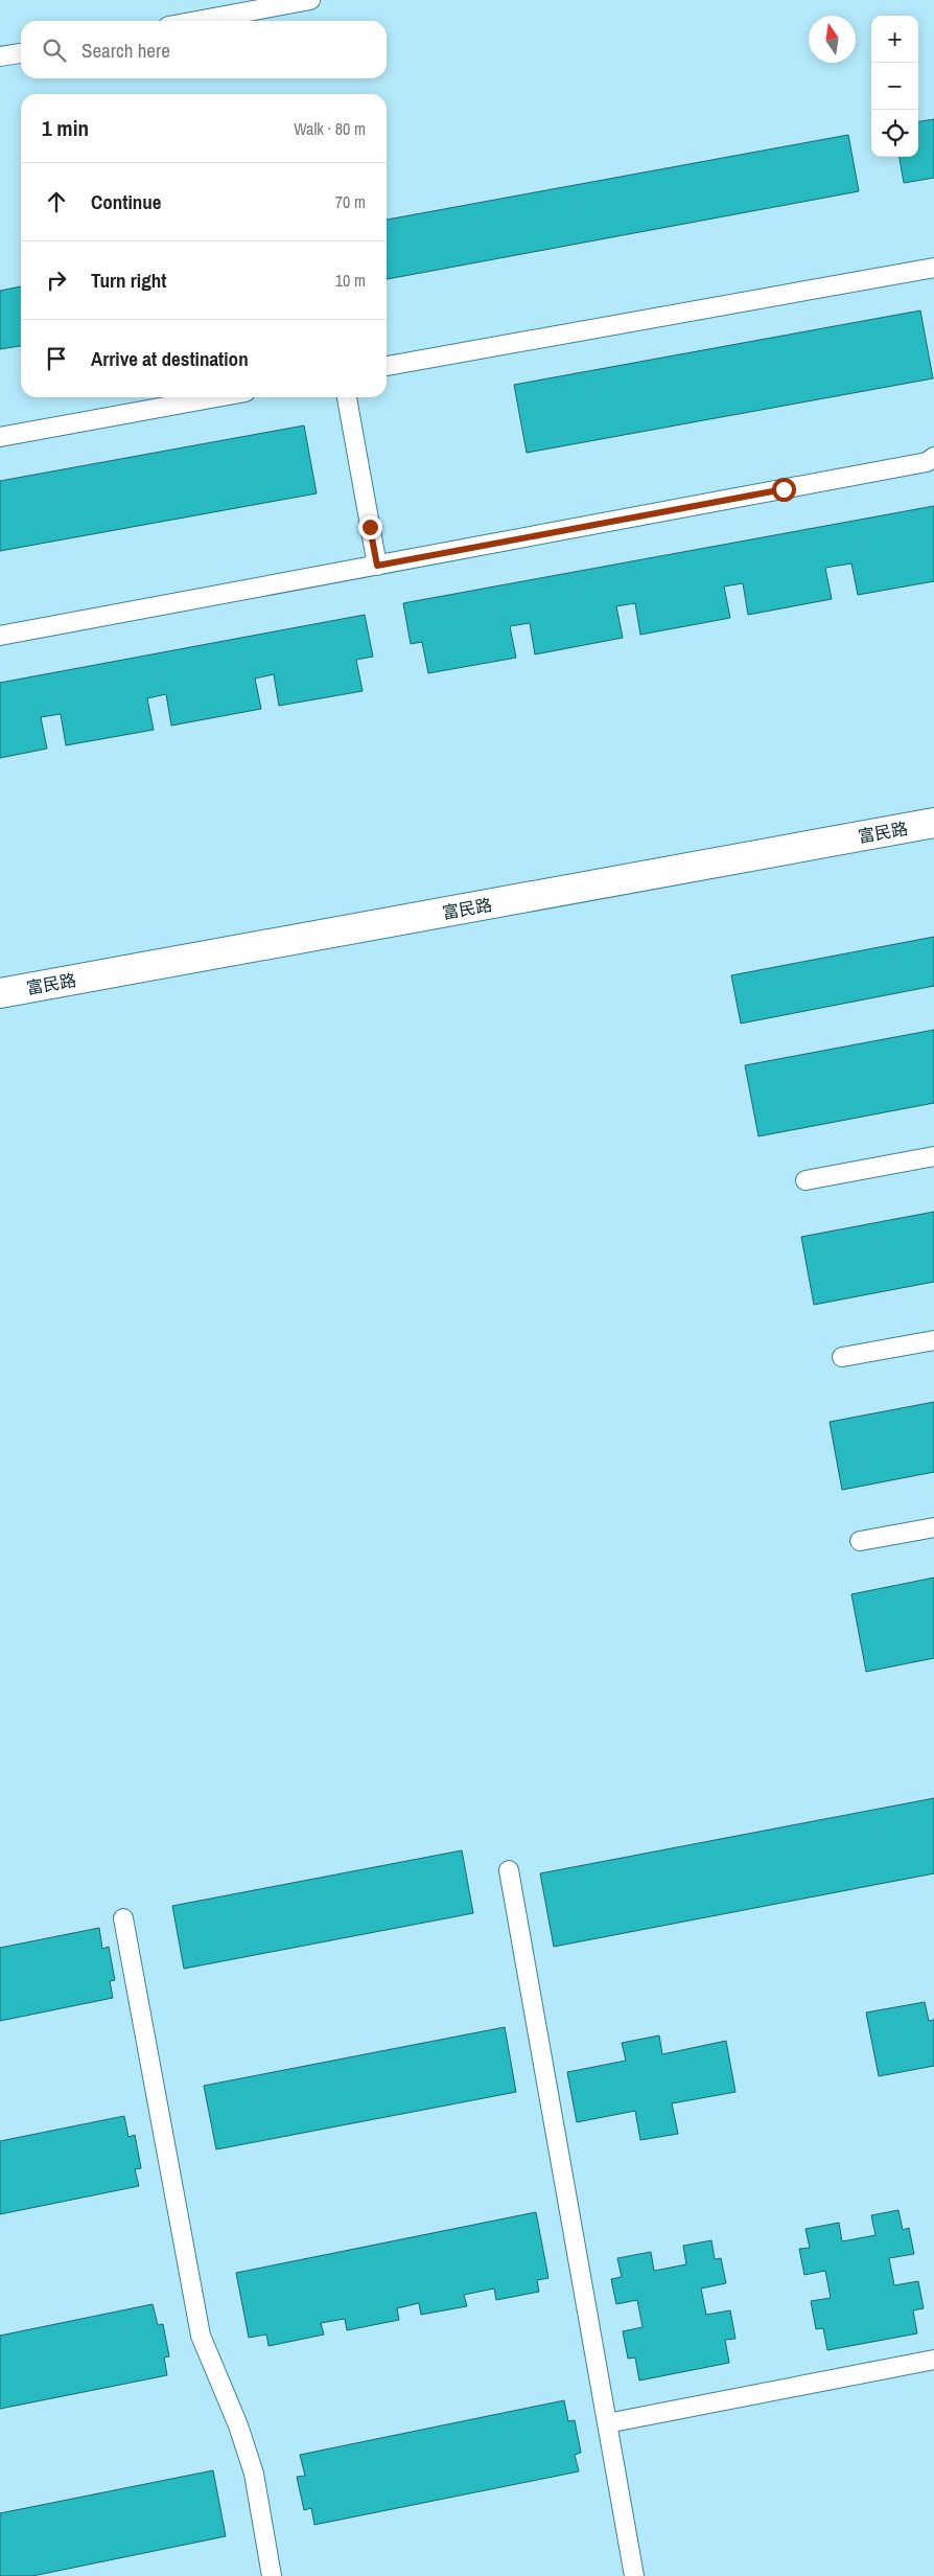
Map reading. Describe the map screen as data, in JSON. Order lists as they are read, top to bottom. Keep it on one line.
{"streets":{"street":["富民路"]},"north":"top","page":{"map_buttons":["+","−"],"search":"Search here","heading":["1 min","Walk · 80 m"],"list":[["Continue","70 m"],["Turn right","10 m"],"Arrive at destination"]}}
